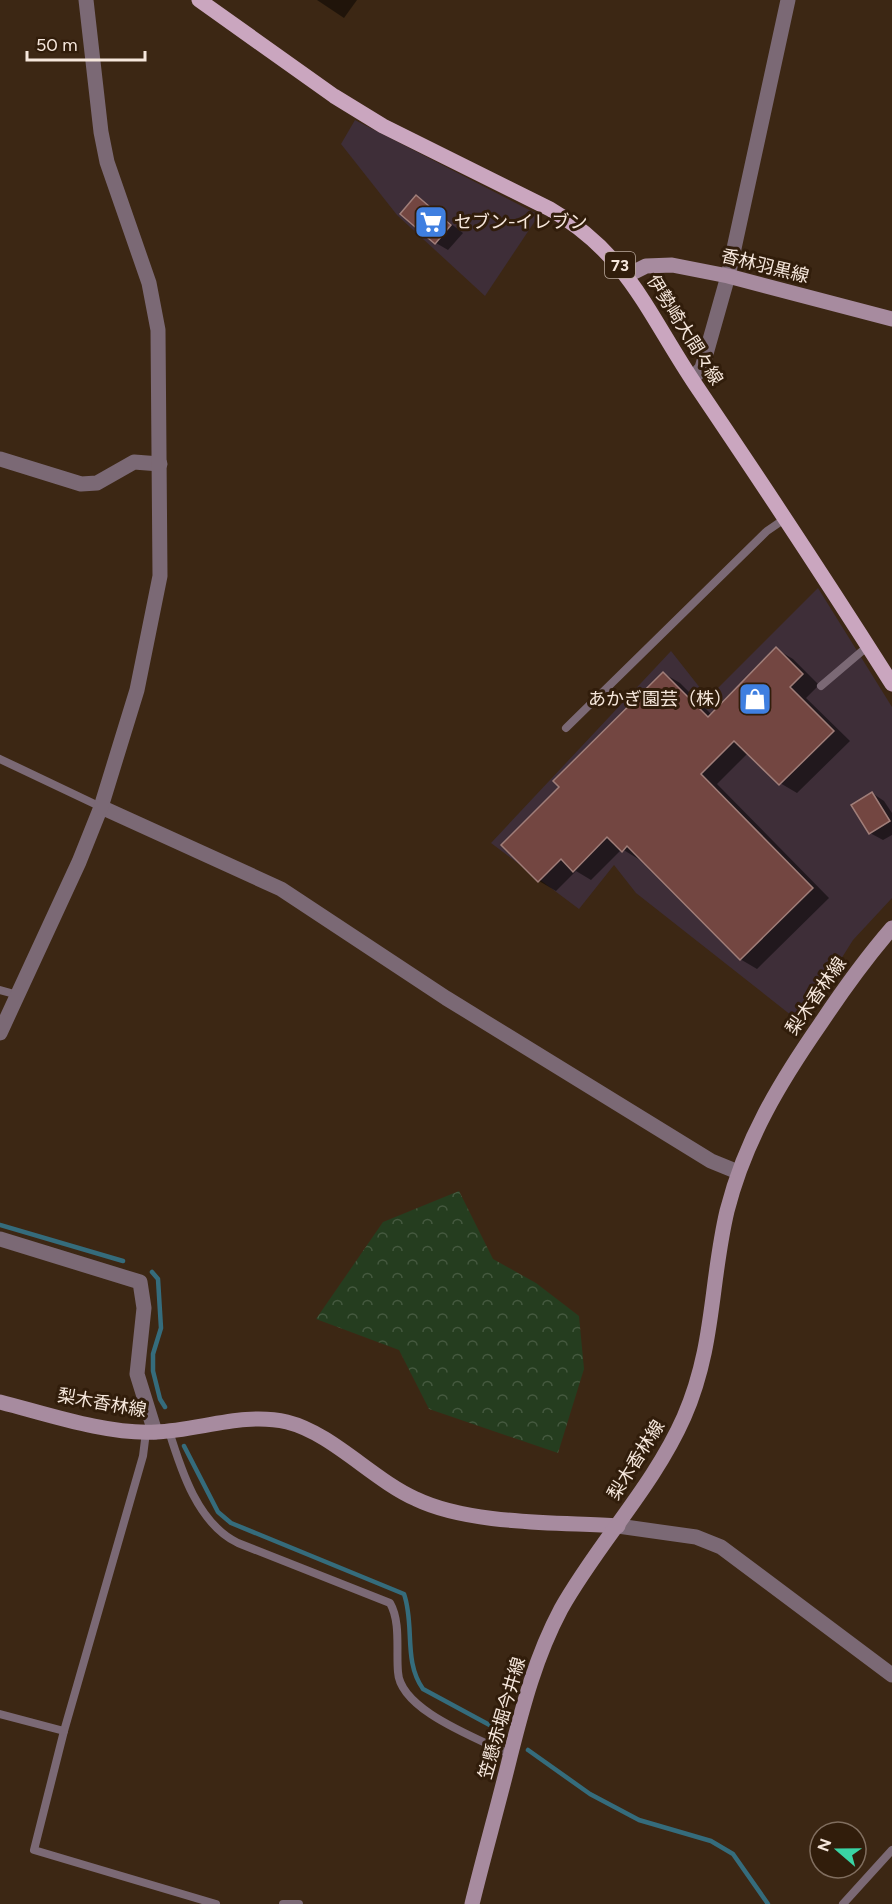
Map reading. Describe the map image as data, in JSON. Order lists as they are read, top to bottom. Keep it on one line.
{"streets":{"main road":["73","香林羽黒線","伊勢崎大間々線","梨木香林線","笠懸赤堀今井線"]},"crossings":[["香林羽黒線","伊勢崎大間々線"],["梨木香林線","笠懸赤堀今井線"]],"places":{"supermarket":["セブン-イレブン"],"shop":["あかぎ園芸（株）"]},"scale_bar":"50 m","north":"left"}
